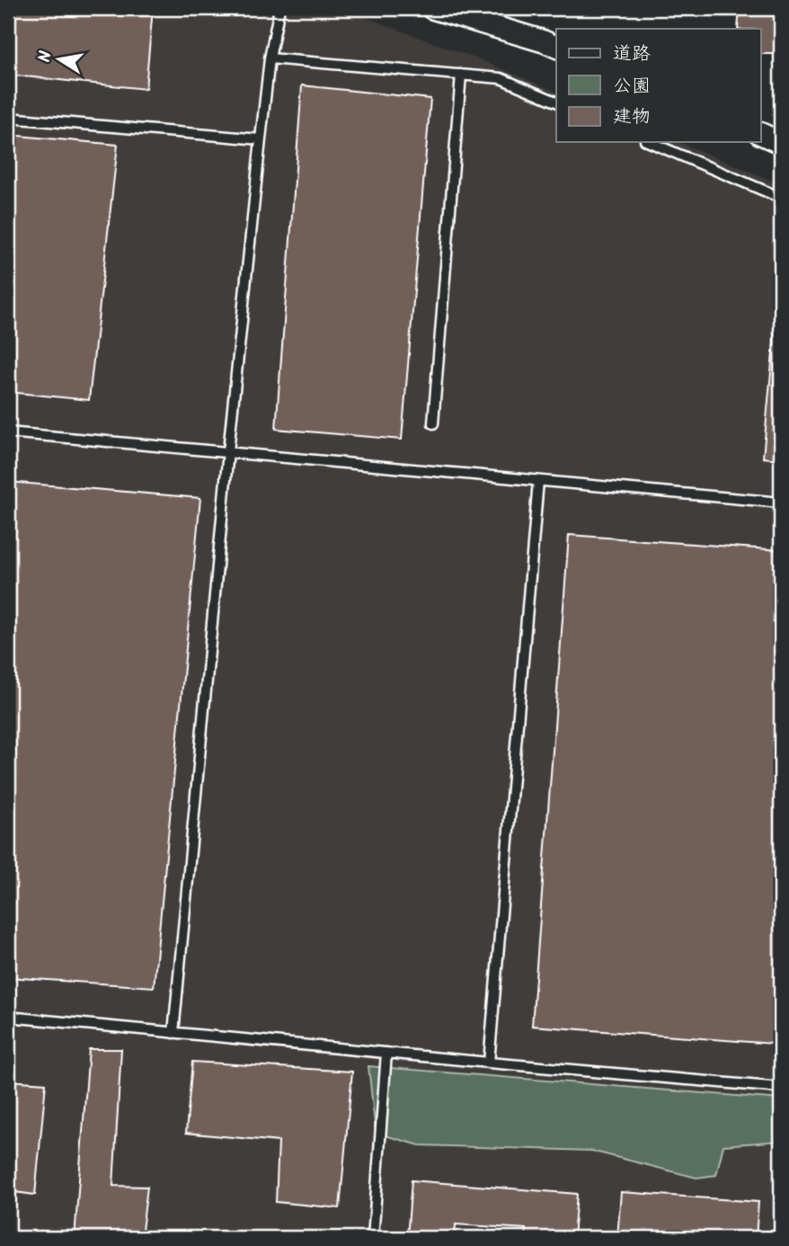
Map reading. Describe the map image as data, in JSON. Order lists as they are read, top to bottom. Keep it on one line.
{"legend":["道路","公園","建物"],"north":"left"}
